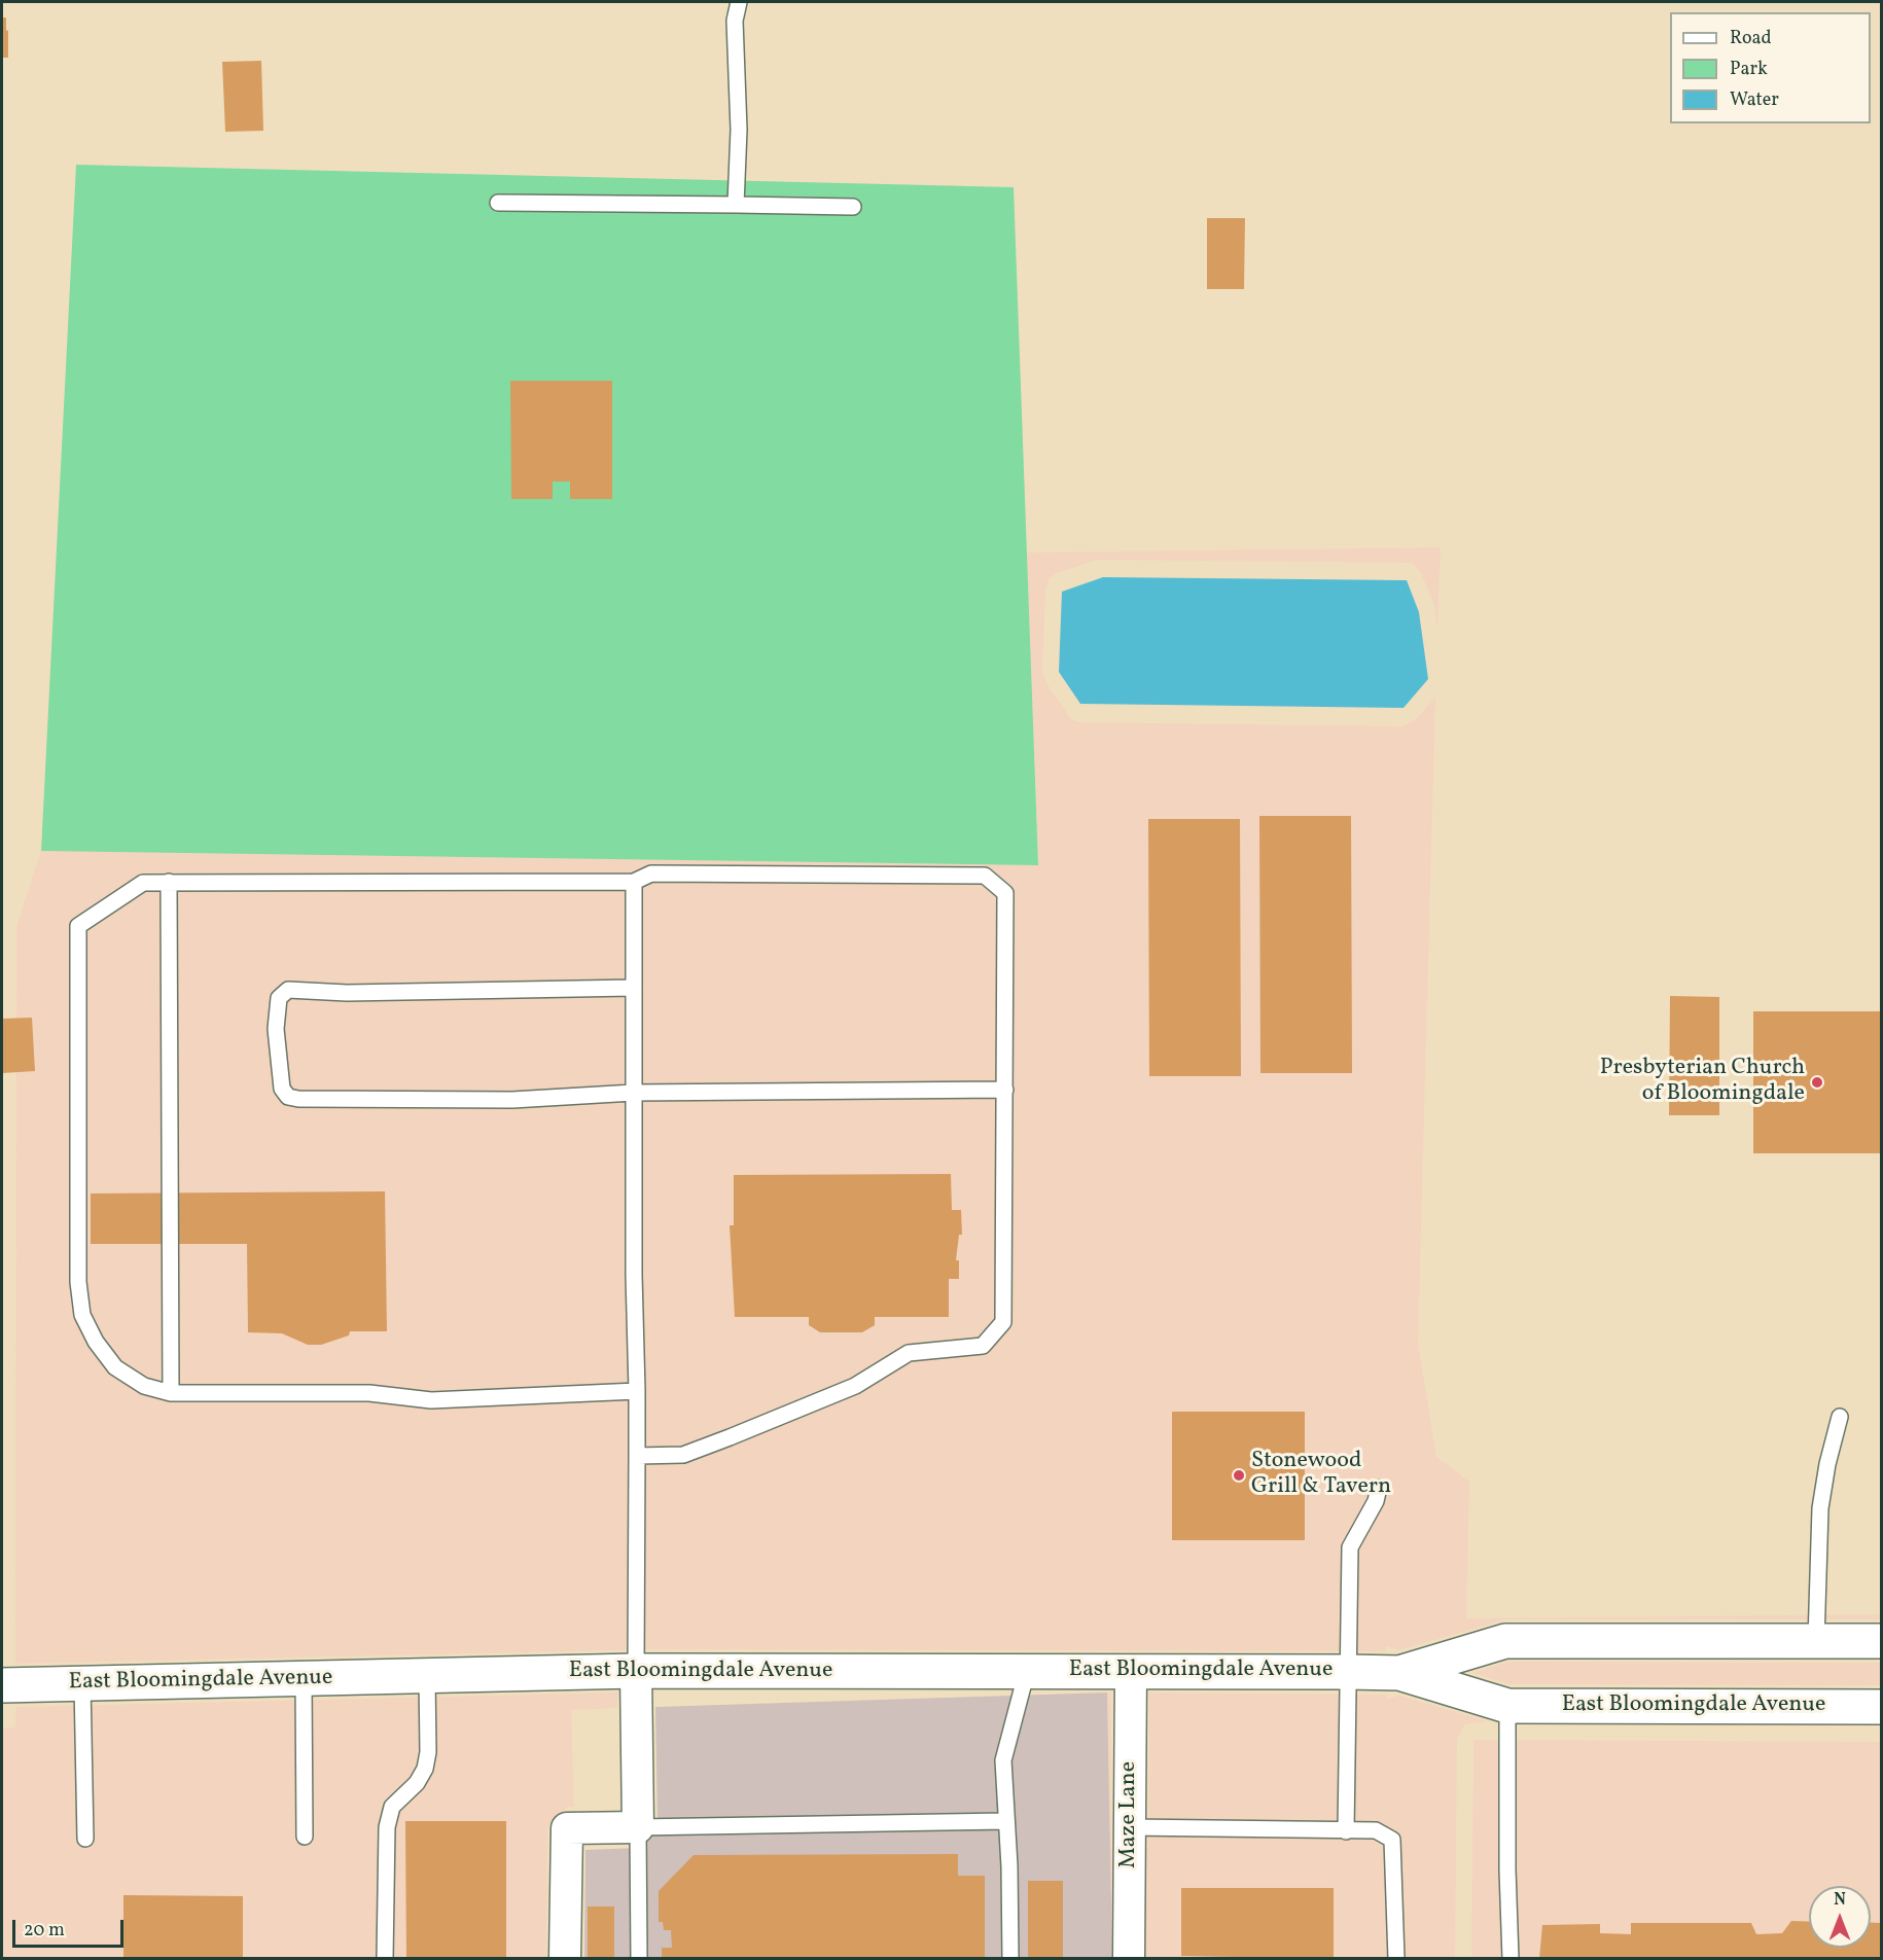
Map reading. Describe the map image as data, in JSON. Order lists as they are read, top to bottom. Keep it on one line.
{"streets":{"main road":["East Bloomingdale Avenue"],"street":["Maze Lane"]},"crossings":[["East Bloomingdale Avenue","Maze Lane"]],"places":["Presbyterian Church of Bloomingdale","Stonewood Grill & Tavern"],"legend":["Road","Park","Water"],"scale_bar":"20 m","north":"top"}
